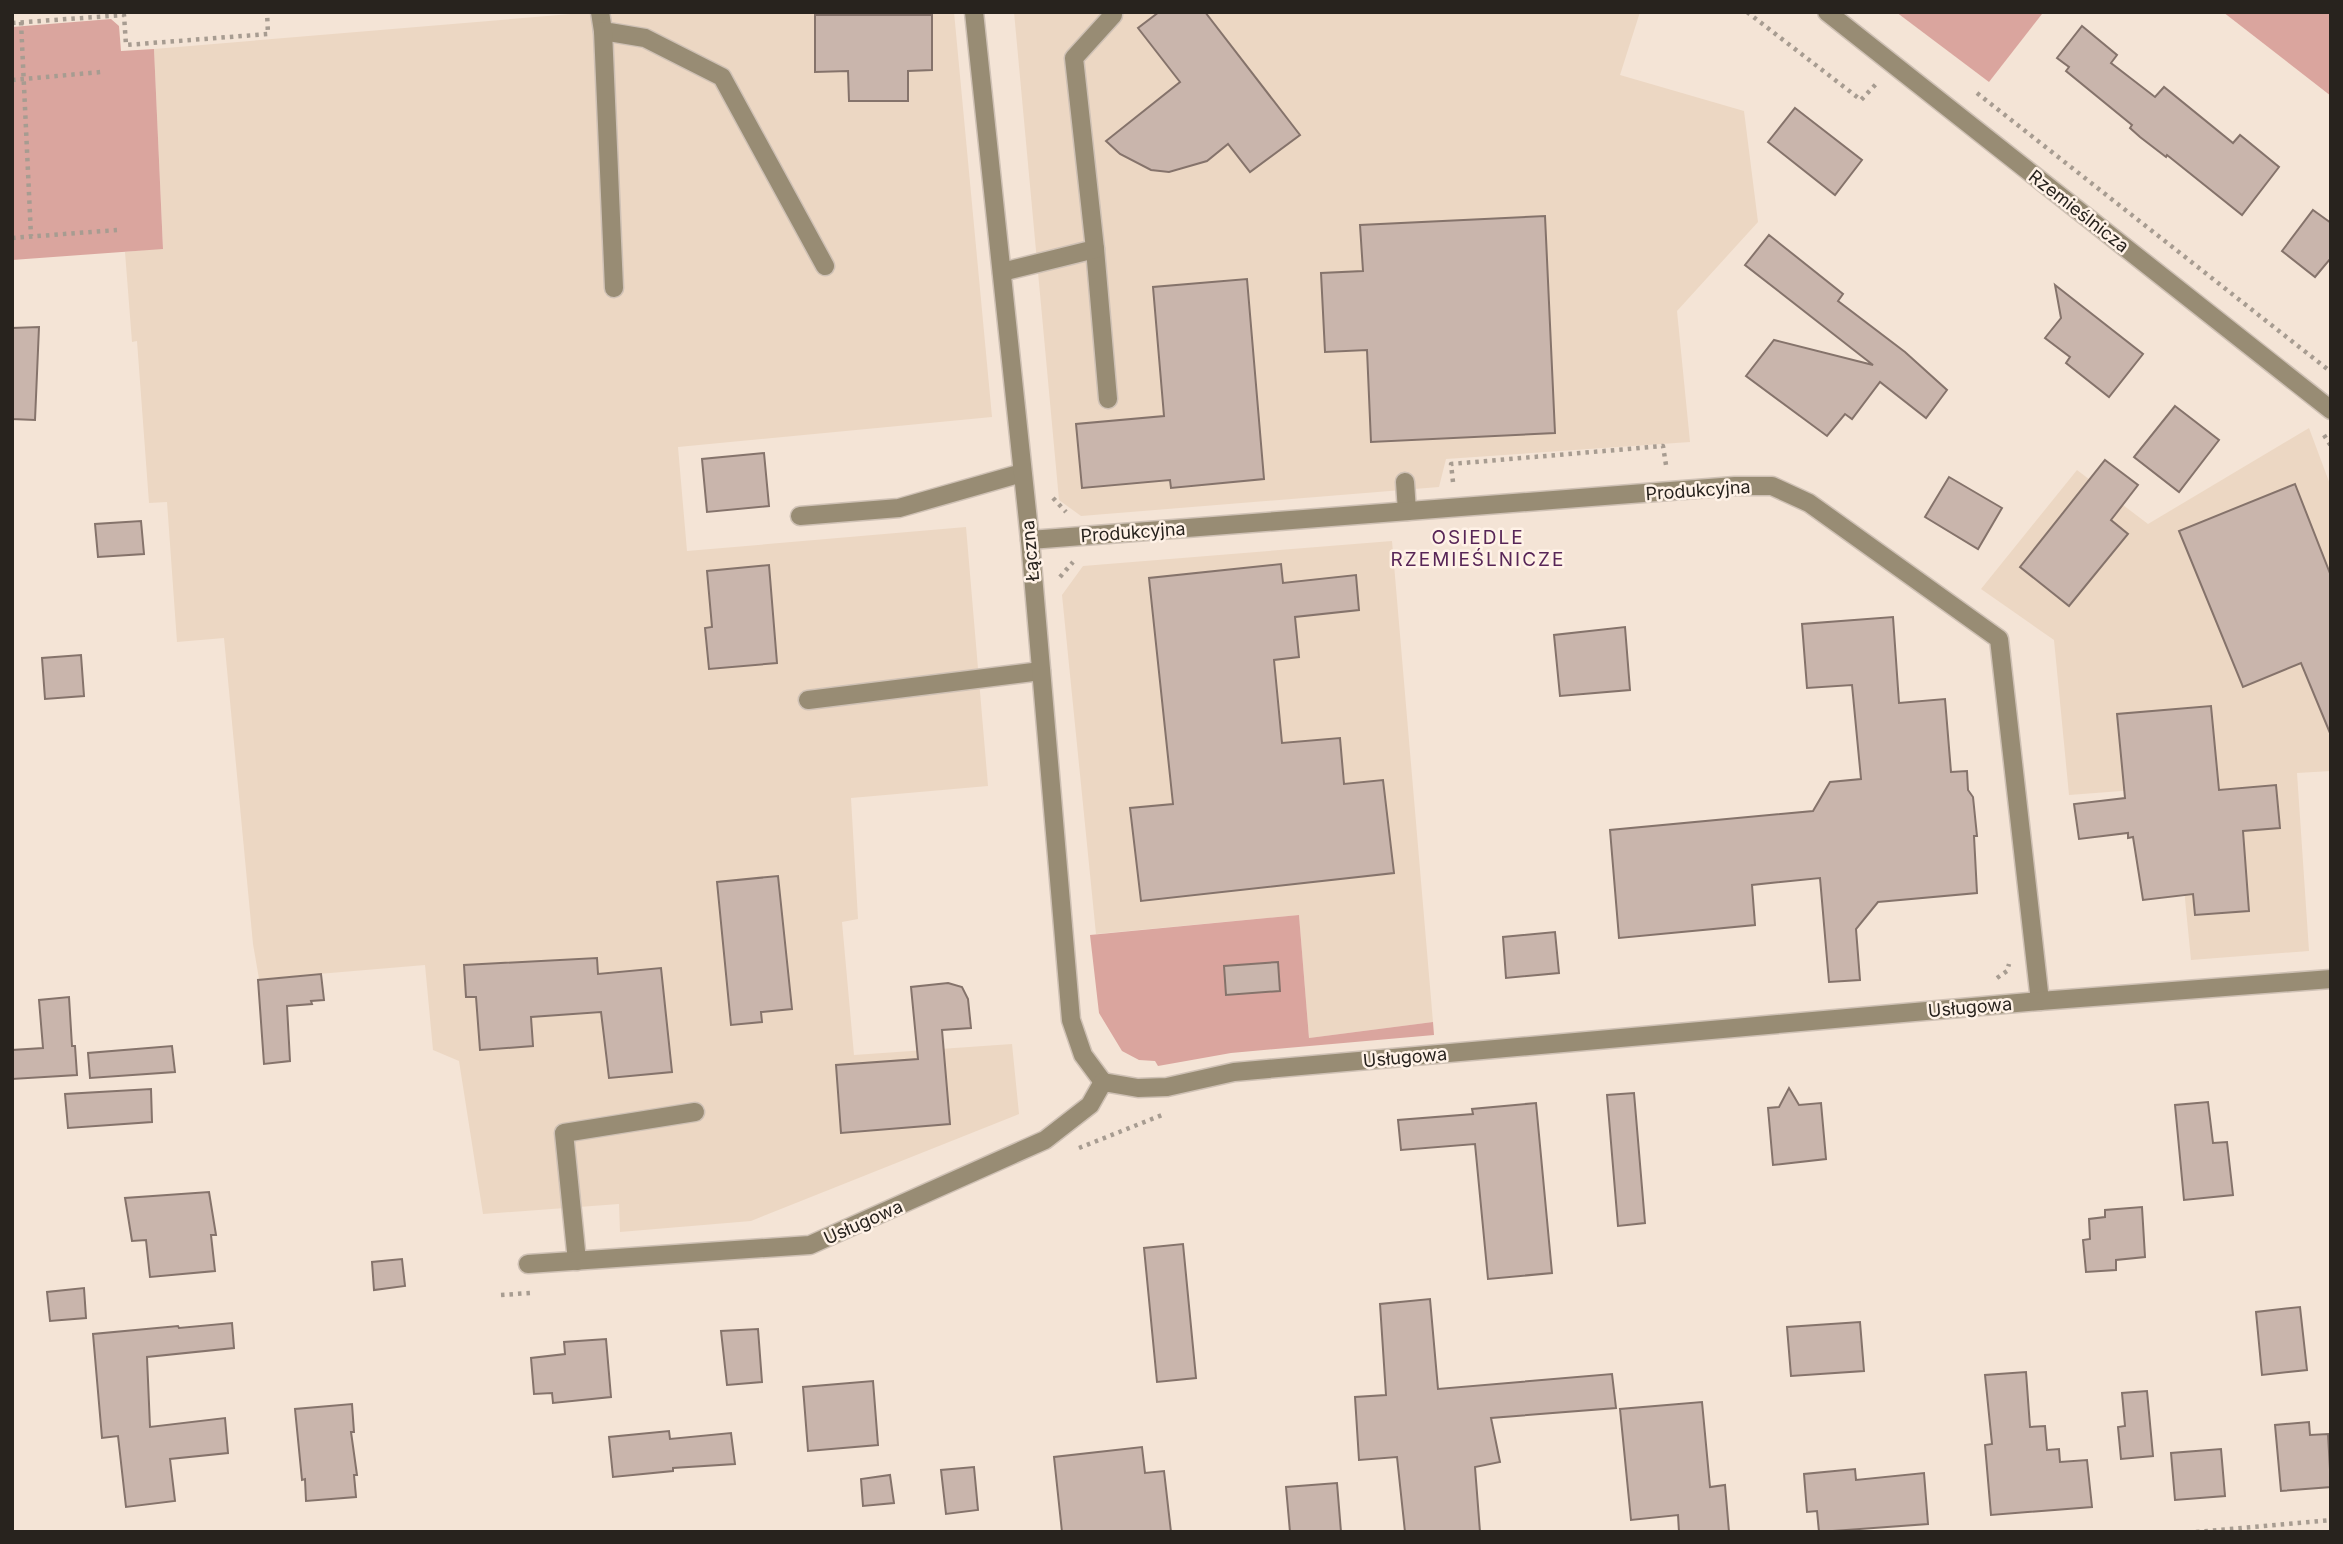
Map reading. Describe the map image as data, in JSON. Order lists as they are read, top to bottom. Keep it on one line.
{"streets":{"street":["Rzemieślnicza","Produkcyjna","Łączna","Usługowa"]},"crossings":[["Produkcyjna","Łączna"],["Produkcyjna","Usługowa"],["Łączna","Usługowa"]],"districts":["OSIEDLE RZEMIEŚLNICZE"]}
